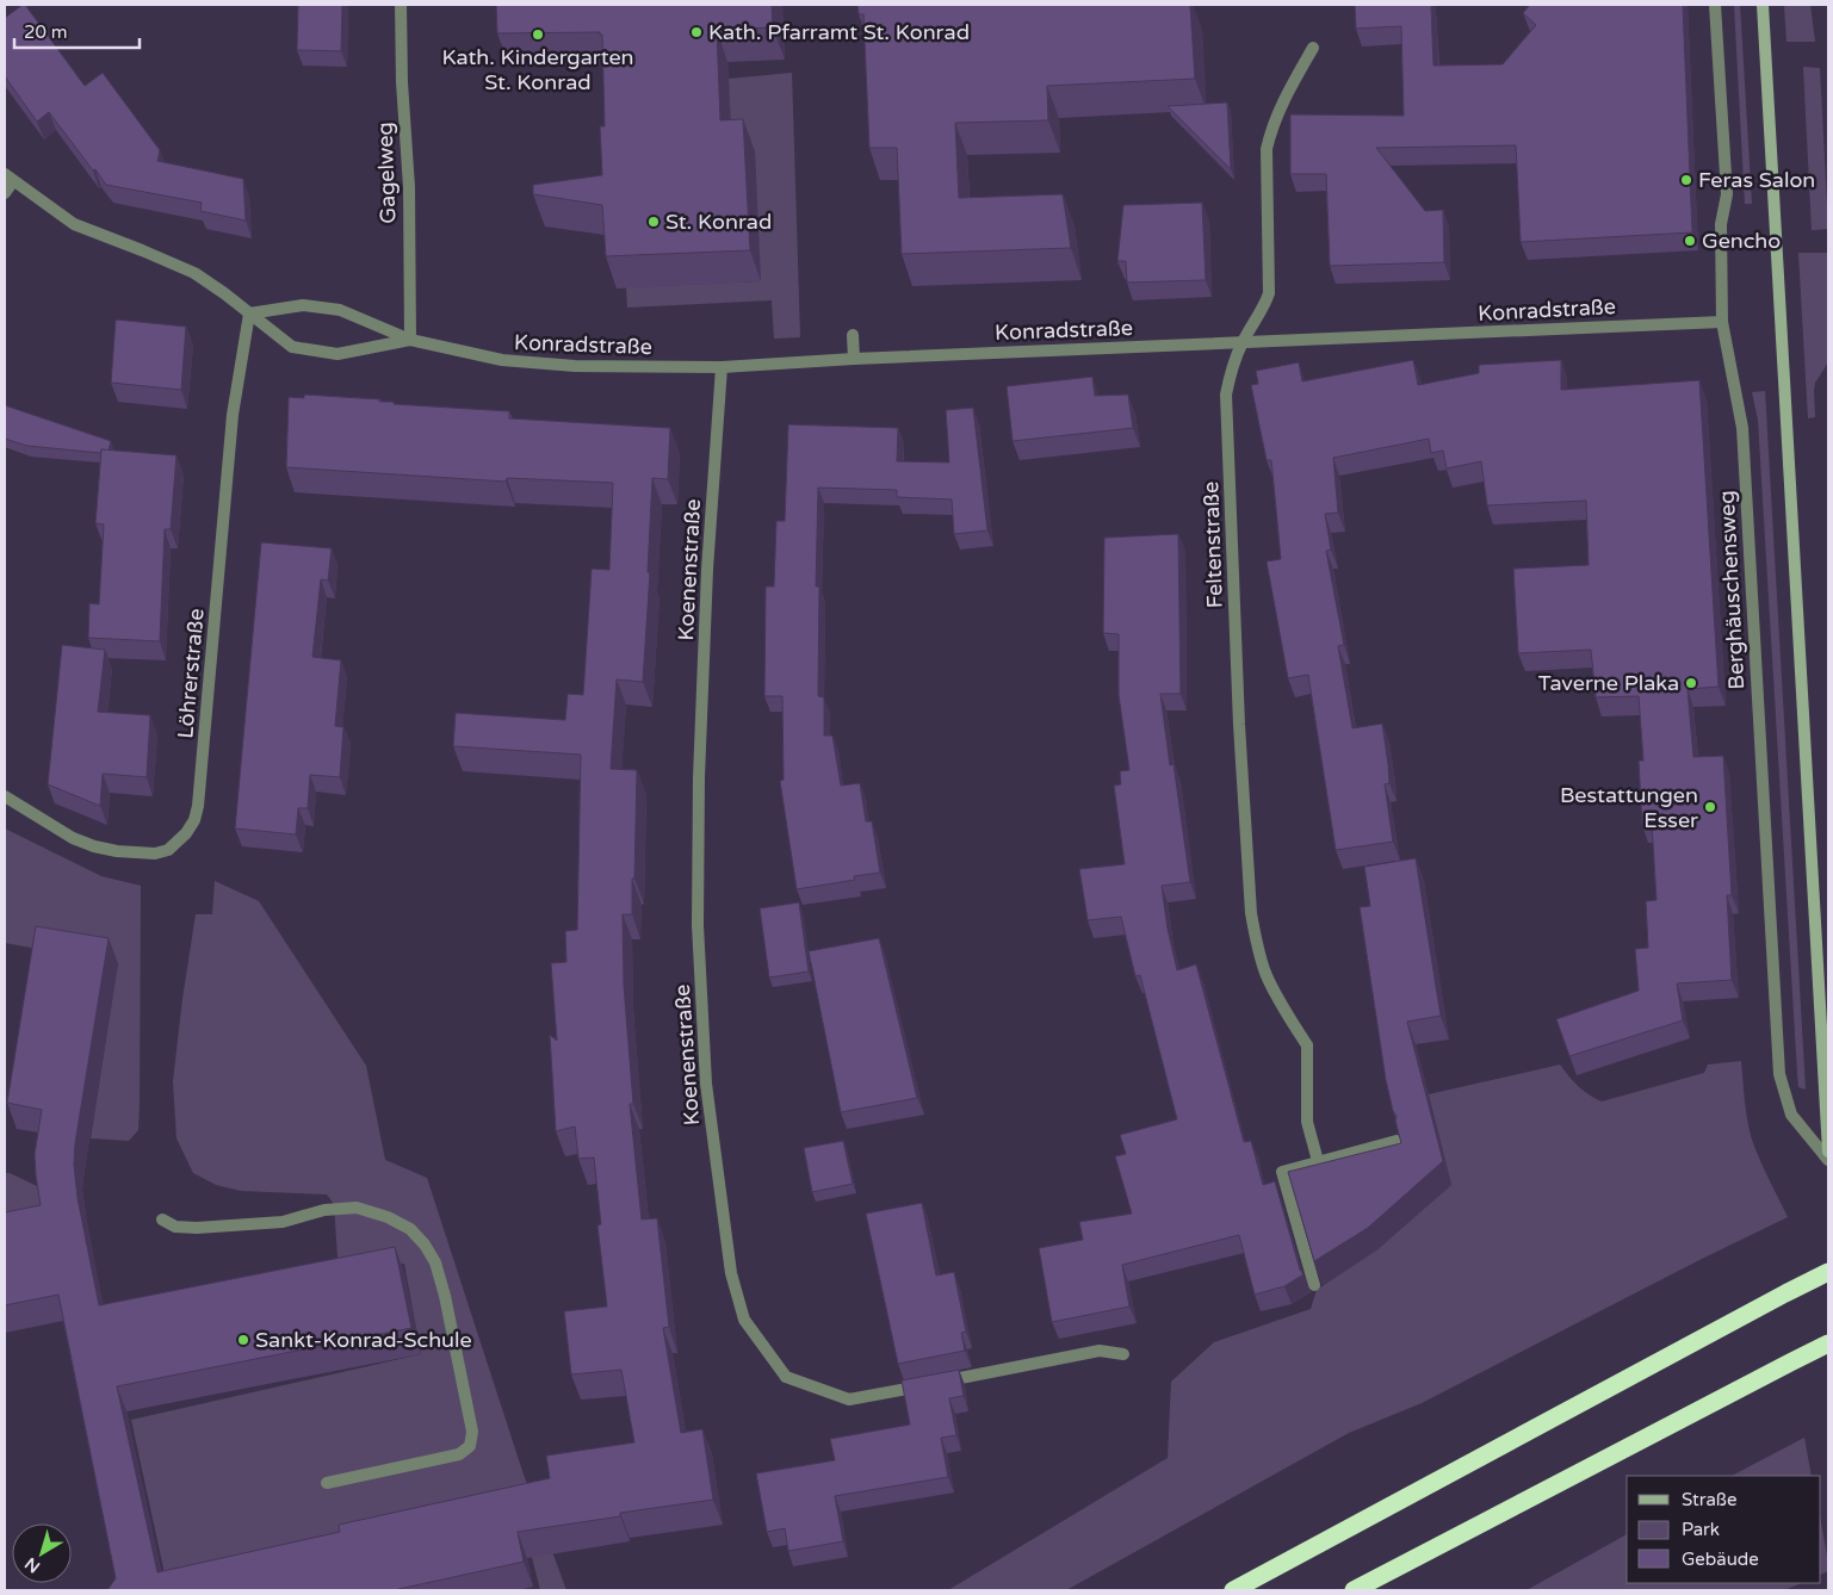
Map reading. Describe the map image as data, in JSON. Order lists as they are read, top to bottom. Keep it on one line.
{"streets":{"street":["Gagelweg","Konradstraße","Feltenstraße","Koenenstraße","Berghäuschensweg","Löhrerstraße"]},"crossings":[["Gagelweg","Konradstraße"],["Konradstraße","Feltenstraße"],["Konradstraße","Koenenstraße"],["Konradstraße","Berghäuschensweg"],["Konradstraße","Löhrerstraße"]],"places":["Kath. Pfarramt St. Konrad","Kath. Kindergarten St. Konrad","Feras Salon","St. Konrad","Gencho","Taverne Plaka","Bestattungen Esser","Sankt-Konrad-Schule"],"legend":["Straße","Park","Gebäude"],"scale_bar":"20 m","north":"bottom left"}
